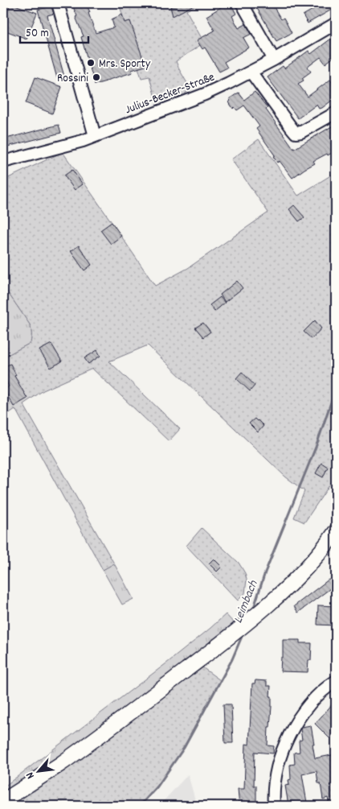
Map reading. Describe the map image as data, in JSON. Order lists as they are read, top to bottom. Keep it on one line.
{"streets":{"street":["Julius-Becker-Straße"]},"water":["Leimbach"],"places":["Mrs. Sporty","Rossini"],"scale_bar":"50 m","north":"bottom left"}
